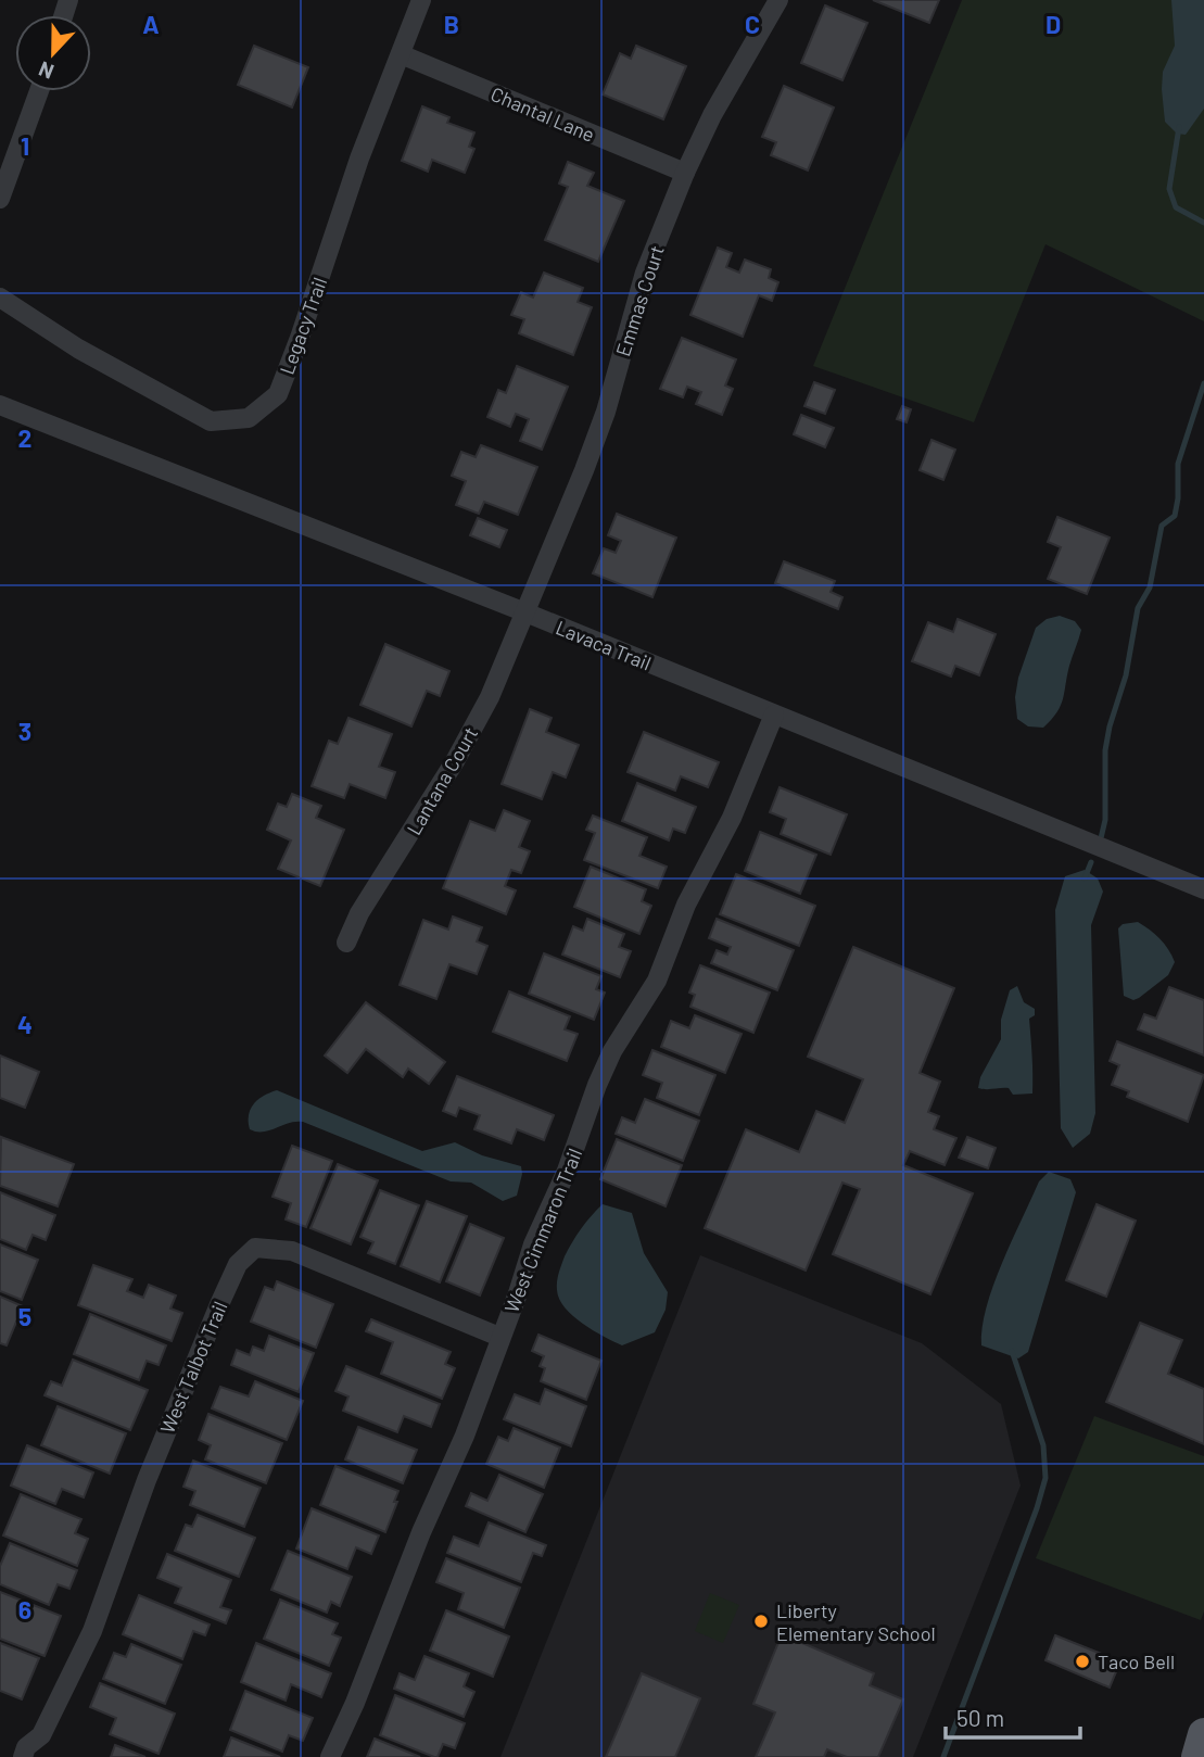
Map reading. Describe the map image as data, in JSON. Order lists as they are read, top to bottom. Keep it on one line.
{"streets":{"street":["Chantal Lane","Emmas Court","Legacy Trail","Lavaca Trail","Lantana Court","West Cimmaron Trail","West Talbot Trail"]},"crossings":[["Chantal Lane","Emmas Court"],["Chantal Lane","Legacy Trail"],["Emmas Court","Lavaca Trail"],["Emmas Court","Lantana Court"],["Lavaca Trail","Lantana Court"],["Lavaca Trail","West Cimmaron Trail"],["West Cimmaron Trail","West Talbot Trail"]],"places":["Liberty Elementary School","Taco Bell"],"scale_bar":"50 m","north":"bottom","grid":{"columns":["A","B","C","D"],"rows":["1","2","3","4","5","6"]}}
